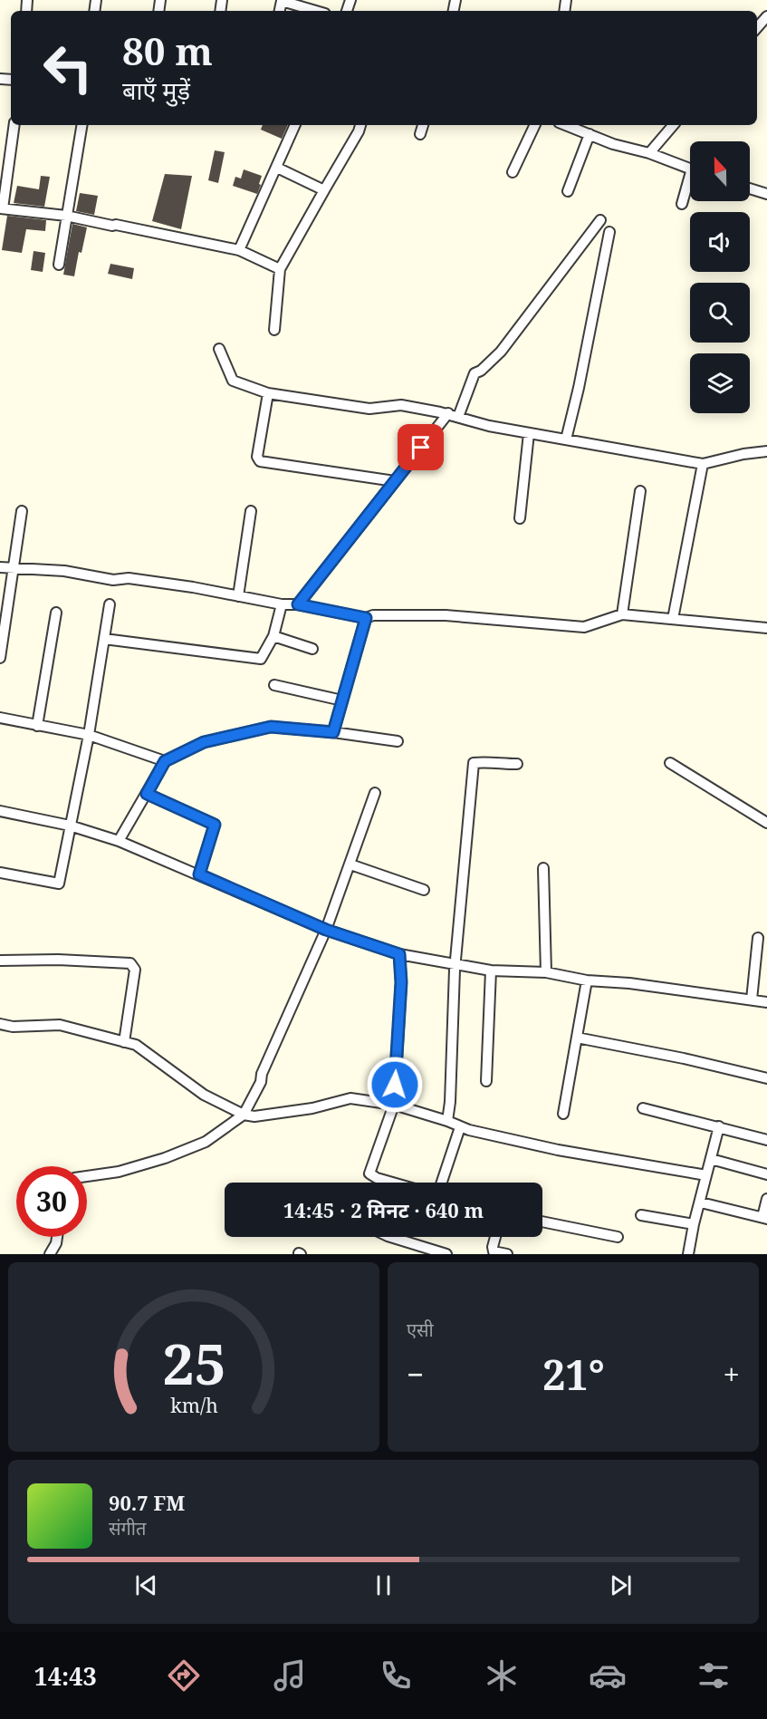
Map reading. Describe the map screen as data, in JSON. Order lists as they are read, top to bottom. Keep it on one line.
{"north":"top","page":{"turn":["80 m","बाएँ मुड़ें"],"limit":"30","trip":"14:45 · 2 मिनट · 640 m","tile":"एसी","heat":["−","21°","+"],"song":["90.7 FM","संगीत"],"tabs":"14:43","gauge":["25","km/h"]}}
